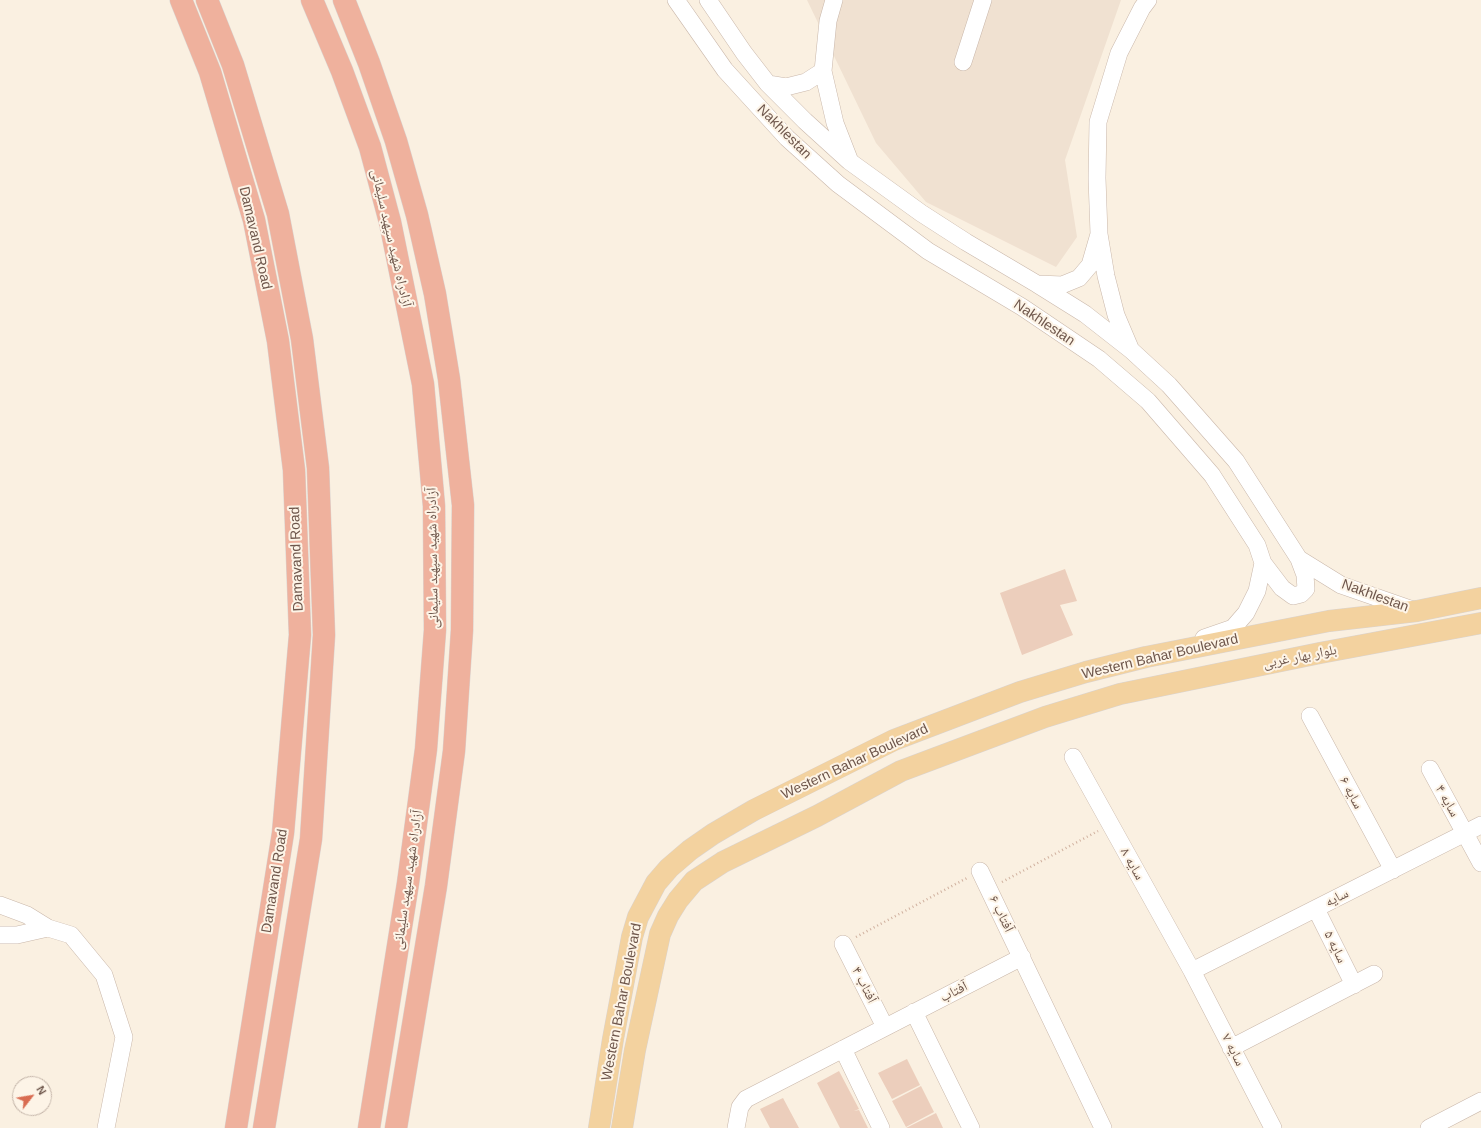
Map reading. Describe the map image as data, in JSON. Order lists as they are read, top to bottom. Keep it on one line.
{"streets":{"highway":["Damavand Road","آزادراه شهید سپهبد سلیمانی"],"main road":["Western Bahar Boulevard"],"street":["Nakhlestan","سایه ۶","سایه ۴","سایه ۸","سایه","آفتاب ۶","سایه ۵","آفتاب ۴","آفتاب","سایه ۷"]},"crossings":[["Nakhlestan","Western Bahar Boulevard"],["سایه ۶","سایه"],["سایه ۴","سایه"],["سایه ۸","سایه"],["سایه ۸","سایه ۷"],["سایه","سایه ۵"],["سایه","سایه ۷"],["آفتاب ۶","آفتاب"],["آفتاب ۴","آفتاب"]],"north":"top right"}
